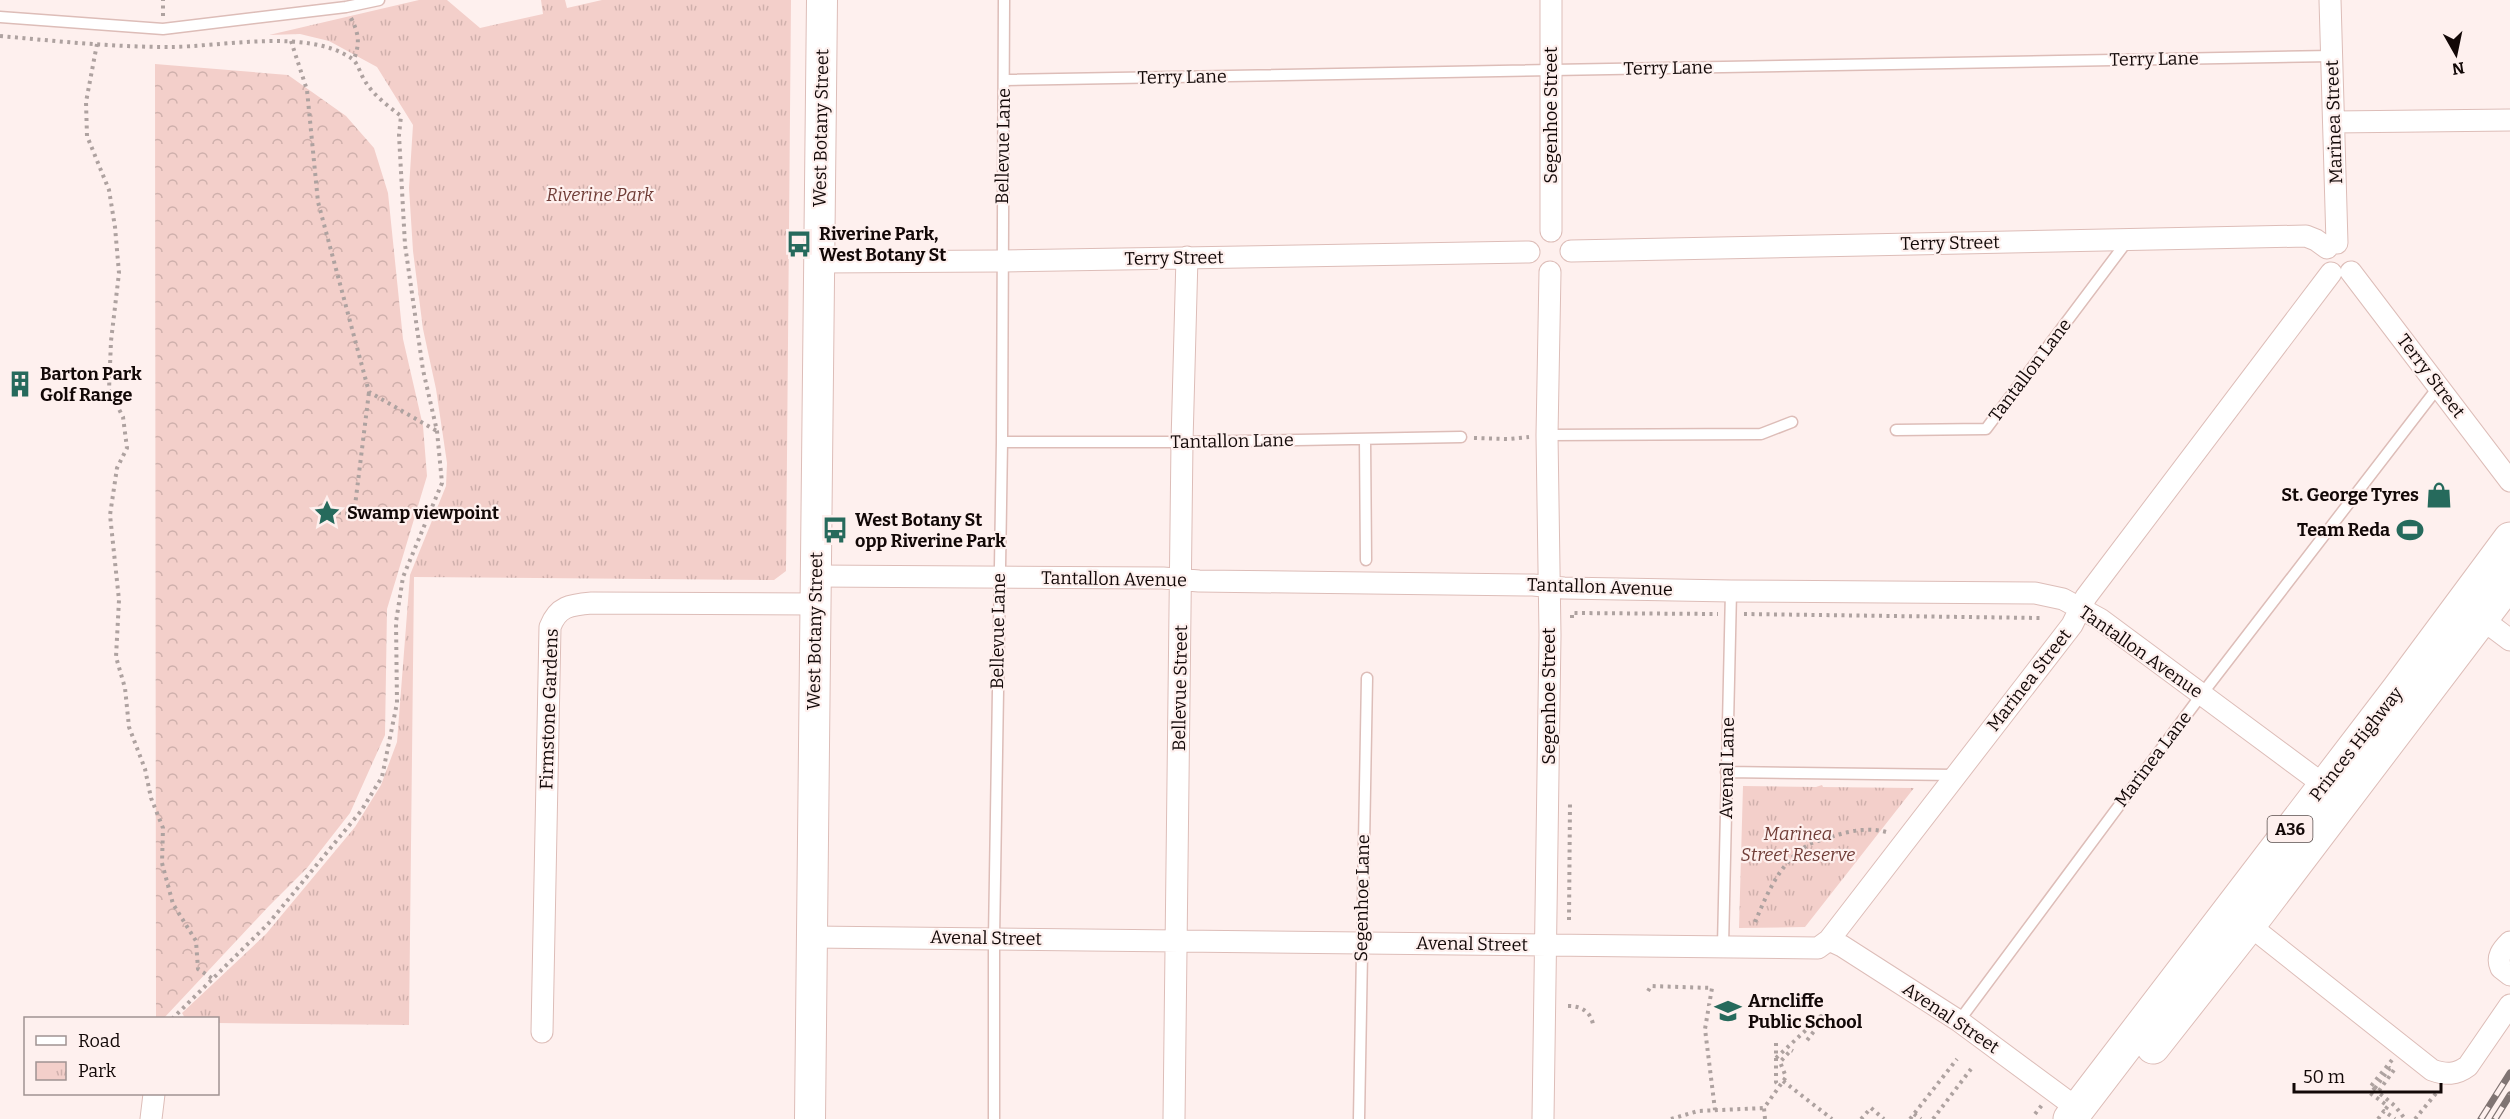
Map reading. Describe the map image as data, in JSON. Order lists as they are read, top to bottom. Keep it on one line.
{"streets":{"highway":["Princes Highway","A36"],"main road":["West Botany Street"],"street":["Segenhoe Street","Marinea Street","Terry Street","Tantallon Avenue","Bellevue Street","Firmstone Gardens","Avenal Street"],"lane":["Terry Lane","Bellevue Lane","Tantallon Lane","Marinea Lane","Avenal Lane","Segenhoe Lane"]},"crossings":[["Terry Lane","Segenhoe Street"],["Terry Lane","Marinea Street"],["Terry Lane","Bellevue Lane"],["Segenhoe Street","Terry Street"],["Segenhoe Street","Tantallon Avenue"],["Segenhoe Street","Avenal Street"],["Marinea Street","Terry Street"],["Marinea Street","Tantallon Avenue"],["Marinea Street","Avenal Street"],["West Botany Street","Terry Street"],["West Botany Street","Tantallon Avenue"],["West Botany Street","Firmstone Gardens"],["West Botany Street","Avenal Street"],["Bellevue Lane","Terry Street"],["Bellevue Lane","Tantallon Lane"],["Bellevue Lane","Tantallon Avenue"],["Bellevue Lane","Avenal Street"],["Terry Street","Tantallon Lane"],["Terry Street","Bellevue Street"],["Terry Street","Marinea Lane"],["Tantallon Lane","Bellevue Street"],["Tantallon Avenue","Bellevue Street"],["Tantallon Avenue","Firmstone Gardens"],["Tantallon Avenue","Princes Highway"],["Tantallon Avenue","Marinea Lane"],["Tantallon Avenue","Avenal Lane"],["Bellevue Street","Avenal Street"],["Princes Highway","Avenal Street"],["Marinea Lane","Avenal Street"],["Avenal Lane","Avenal Street"],["Segenhoe Lane","Avenal Street"]],"parks":["Riverine Park","Marinea Street Reserve"],"places":{"bus stop":["Riverine Park, West Botany St","West Botany St opp Riverine Park"],"building":["Barton Park Golf Range"],"shop":["St. George Tyres"],"place":["Swamp viewpoint"],"sports":["Team Reda"],"school or university":["Arncliffe Public School"]},"legend":["Road","Park"],"scale_bar":"50 m","north":"bottom"}
